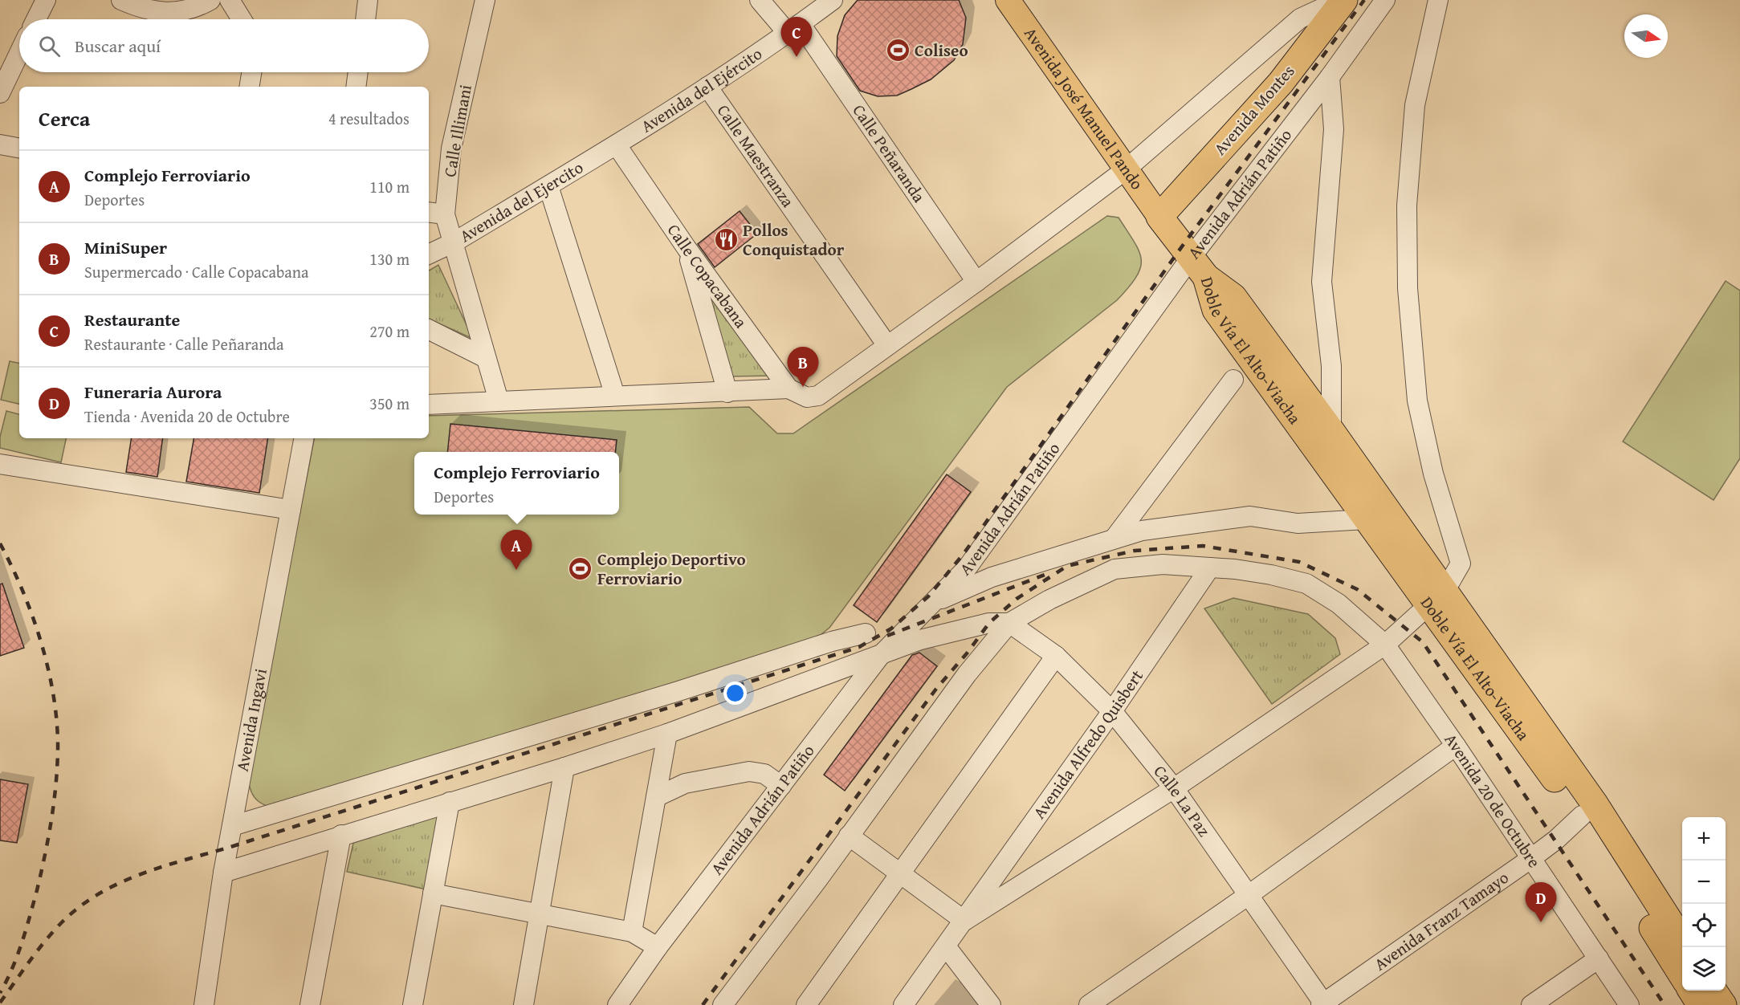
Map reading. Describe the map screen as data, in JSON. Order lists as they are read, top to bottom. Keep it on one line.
{"streets":{"highway":["Avenida Montes","Doble Vía El Alto-Viacha"],"main road":["Avenida José Manuel Pando"],"street":["Avenida del Ejército","Calle Illimani","Calle Peñaranda","Calle Maestranza","Avenida Adrián Patiño","Avenida del Ejercito","Calle Copacabana","Avenida Ingavi","Avenida Alfredo Quisbert","Avenida 20 de Octubre","Calle La Paz","Avenida Franz Tamayo"]},"crossings":[["Avenida del Ejército","Calle Peñaranda"],["Avenida del Ejército","Calle Maestranza"],["Avenida del Ejército","Avenida del Ejercito"],["Avenida del Ejército","Calle Copacabana"],["Avenida José Manuel Pando","Avenida Montes"],["Calle Illimani","Avenida del Ejercito"],["Calle Maestranza","Calle Copacabana"],["Avenida Adrián Patiño","Doble Vía El Alto-Viacha"],["Avenida del Ejercito","Calle Copacabana"],["Doble Vía El Alto-Viacha","Avenida Franz Tamayo"],["Avenida Alfredo Quisbert","Avenida 20 de Octubre"],["Avenida Alfredo Quisbert","Calle La Paz"],["Avenida 20 de Octubre","Calle La Paz"],["Avenida 20 de Octubre","Avenida Franz Tamayo"],["Calle La Paz","Avenida Franz Tamayo"]],"places":{"sports":["Coliseo","Complejo Deportivo Ferroviario"],"restaurant":["Pollos Conquistador"]},"north":"right","page":{"pins":["C","B","A","D"],"search":"Buscar aquí","heading":["Cerca","4 resultados"],"list":[{"mark":"A","name":"Complejo Ferroviario","note":"Deportes","value":"110 m"},{"mark":"B","name":"MiniSuper","note":"Supermercado · Calle Copacabana","value":"130 m"},{"mark":"C","name":"Restaurante","note":"Restaurante · Calle Peñaranda","value":"270 m"},{"mark":"D","name":"Funeraria Aurora","note":"Tienda · Avenida 20 de Octubre","value":"350 m"}],"popup":["Complejo Ferroviario","Deportes"],"map_buttons":["+","−"]}}
